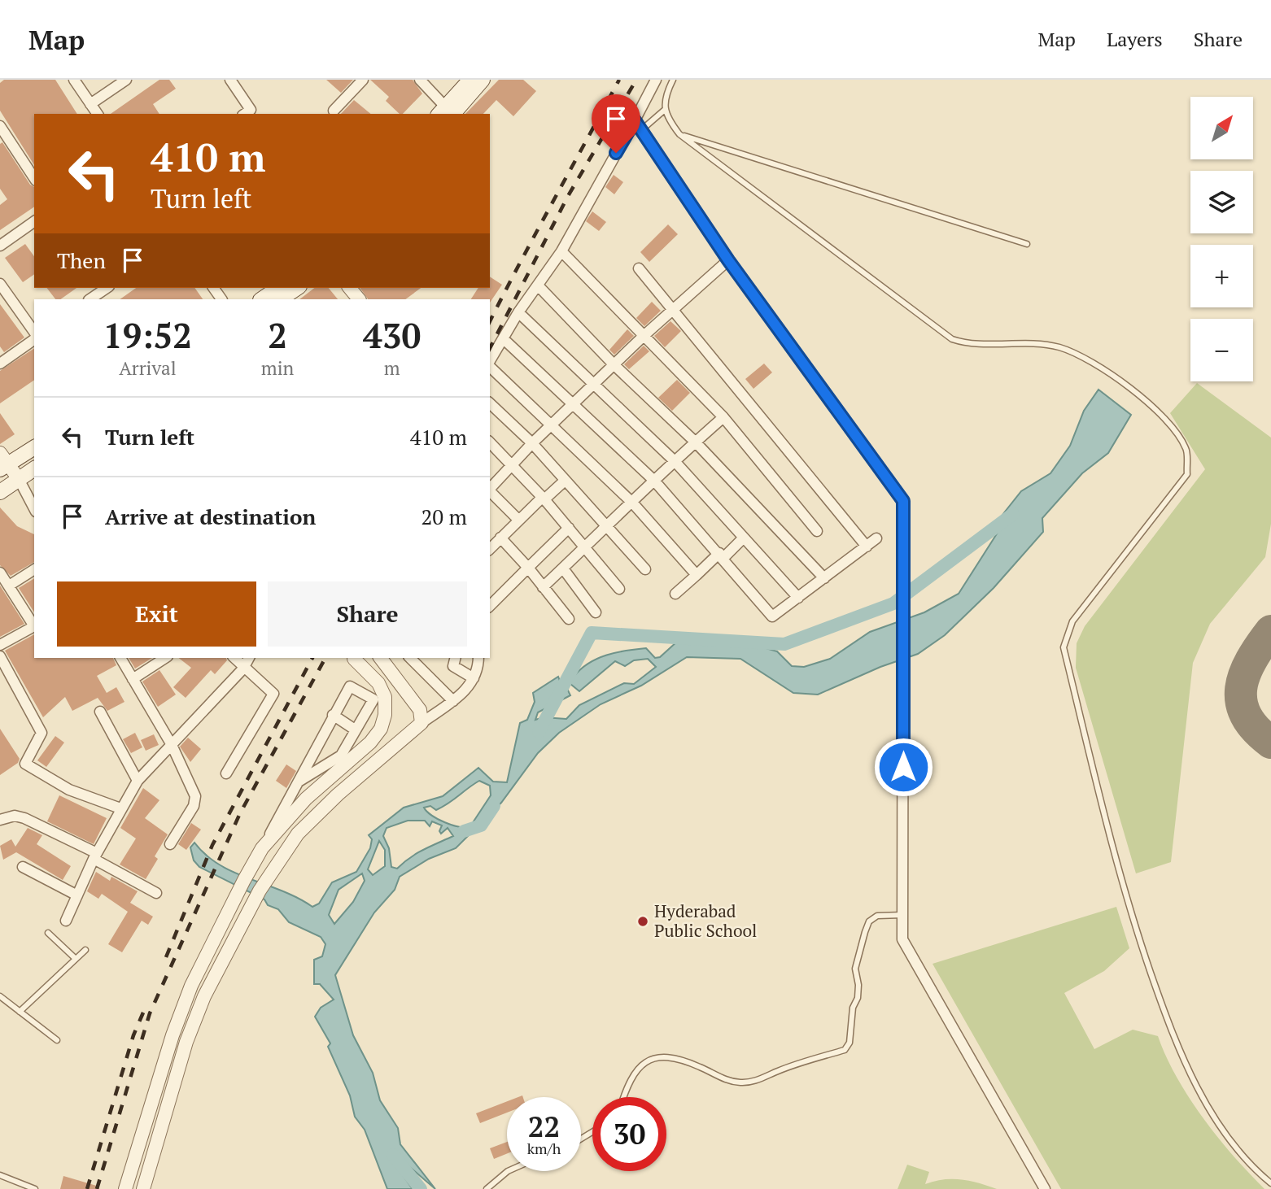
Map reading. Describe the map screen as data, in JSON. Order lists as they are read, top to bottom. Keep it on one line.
{"places":["Hyderabad Public School"],"north":"top right","page":{"header":"Map","nav":["Map","Layers","Share"],"map_buttons":["+","−"],"turn":["410 m","Turn left"],"then":"Then","eta":["19:52","Arrival","2","min","430","m"],"list":[{"name":"Turn left","value":"410 m"},{"name":"Arrive at destination","value":"20 m"}],"buttons":["Exit","Share"],"speed":"22 km/h","limit":"30"}}
